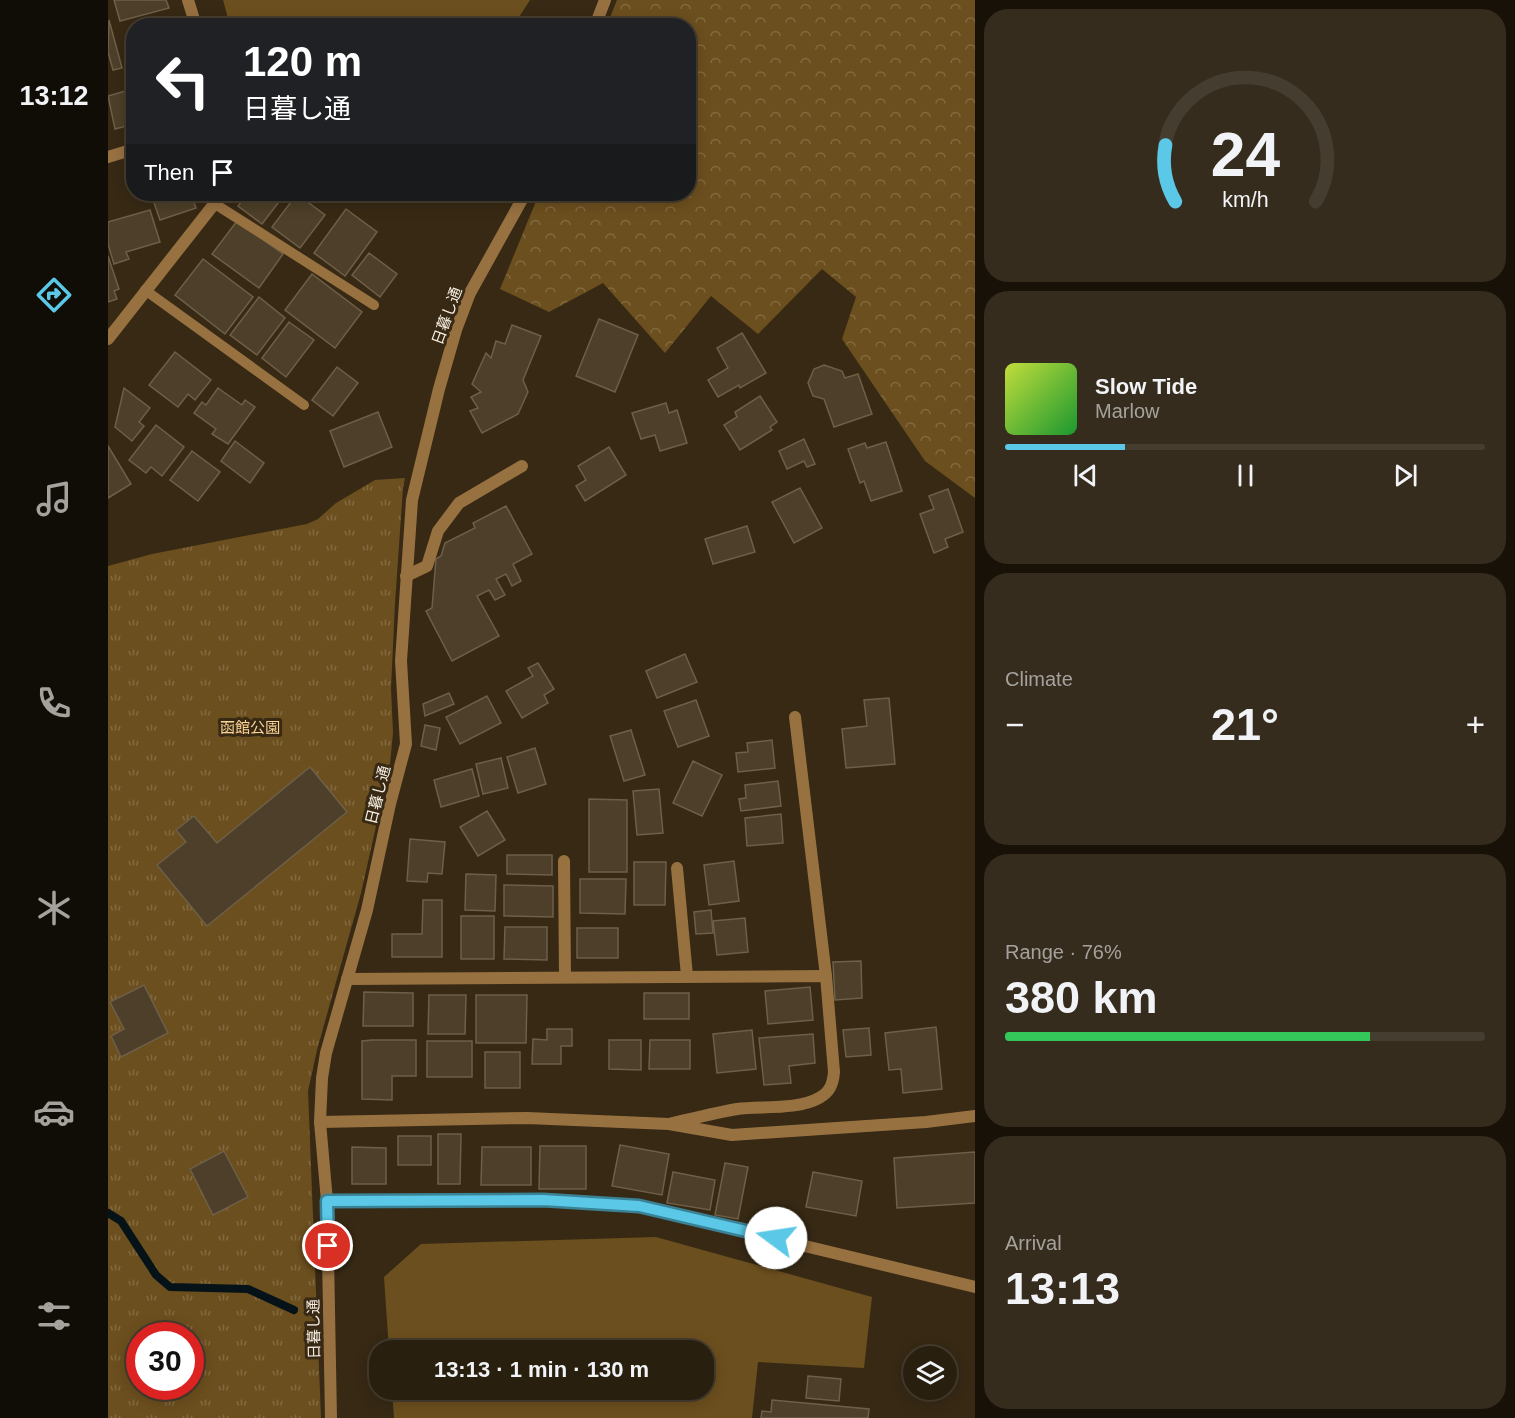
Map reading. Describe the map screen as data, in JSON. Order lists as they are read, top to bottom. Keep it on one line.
{"streets":{"street":["日暮し通"]},"parks":["函館公園"],"page":{"tabs":"13:12","turn":["120 m","日暮し通"],"then":"Then","song":["Slow Tide","Marlow"],"tile":["Climate",["Range · 76%","380 km"],["Arrival","13:13"]],"heat":["−","21°","+"],"limit":"30","trip":"13:13 · 1 min · 130 m","gauge":["24","km/h"]}}
